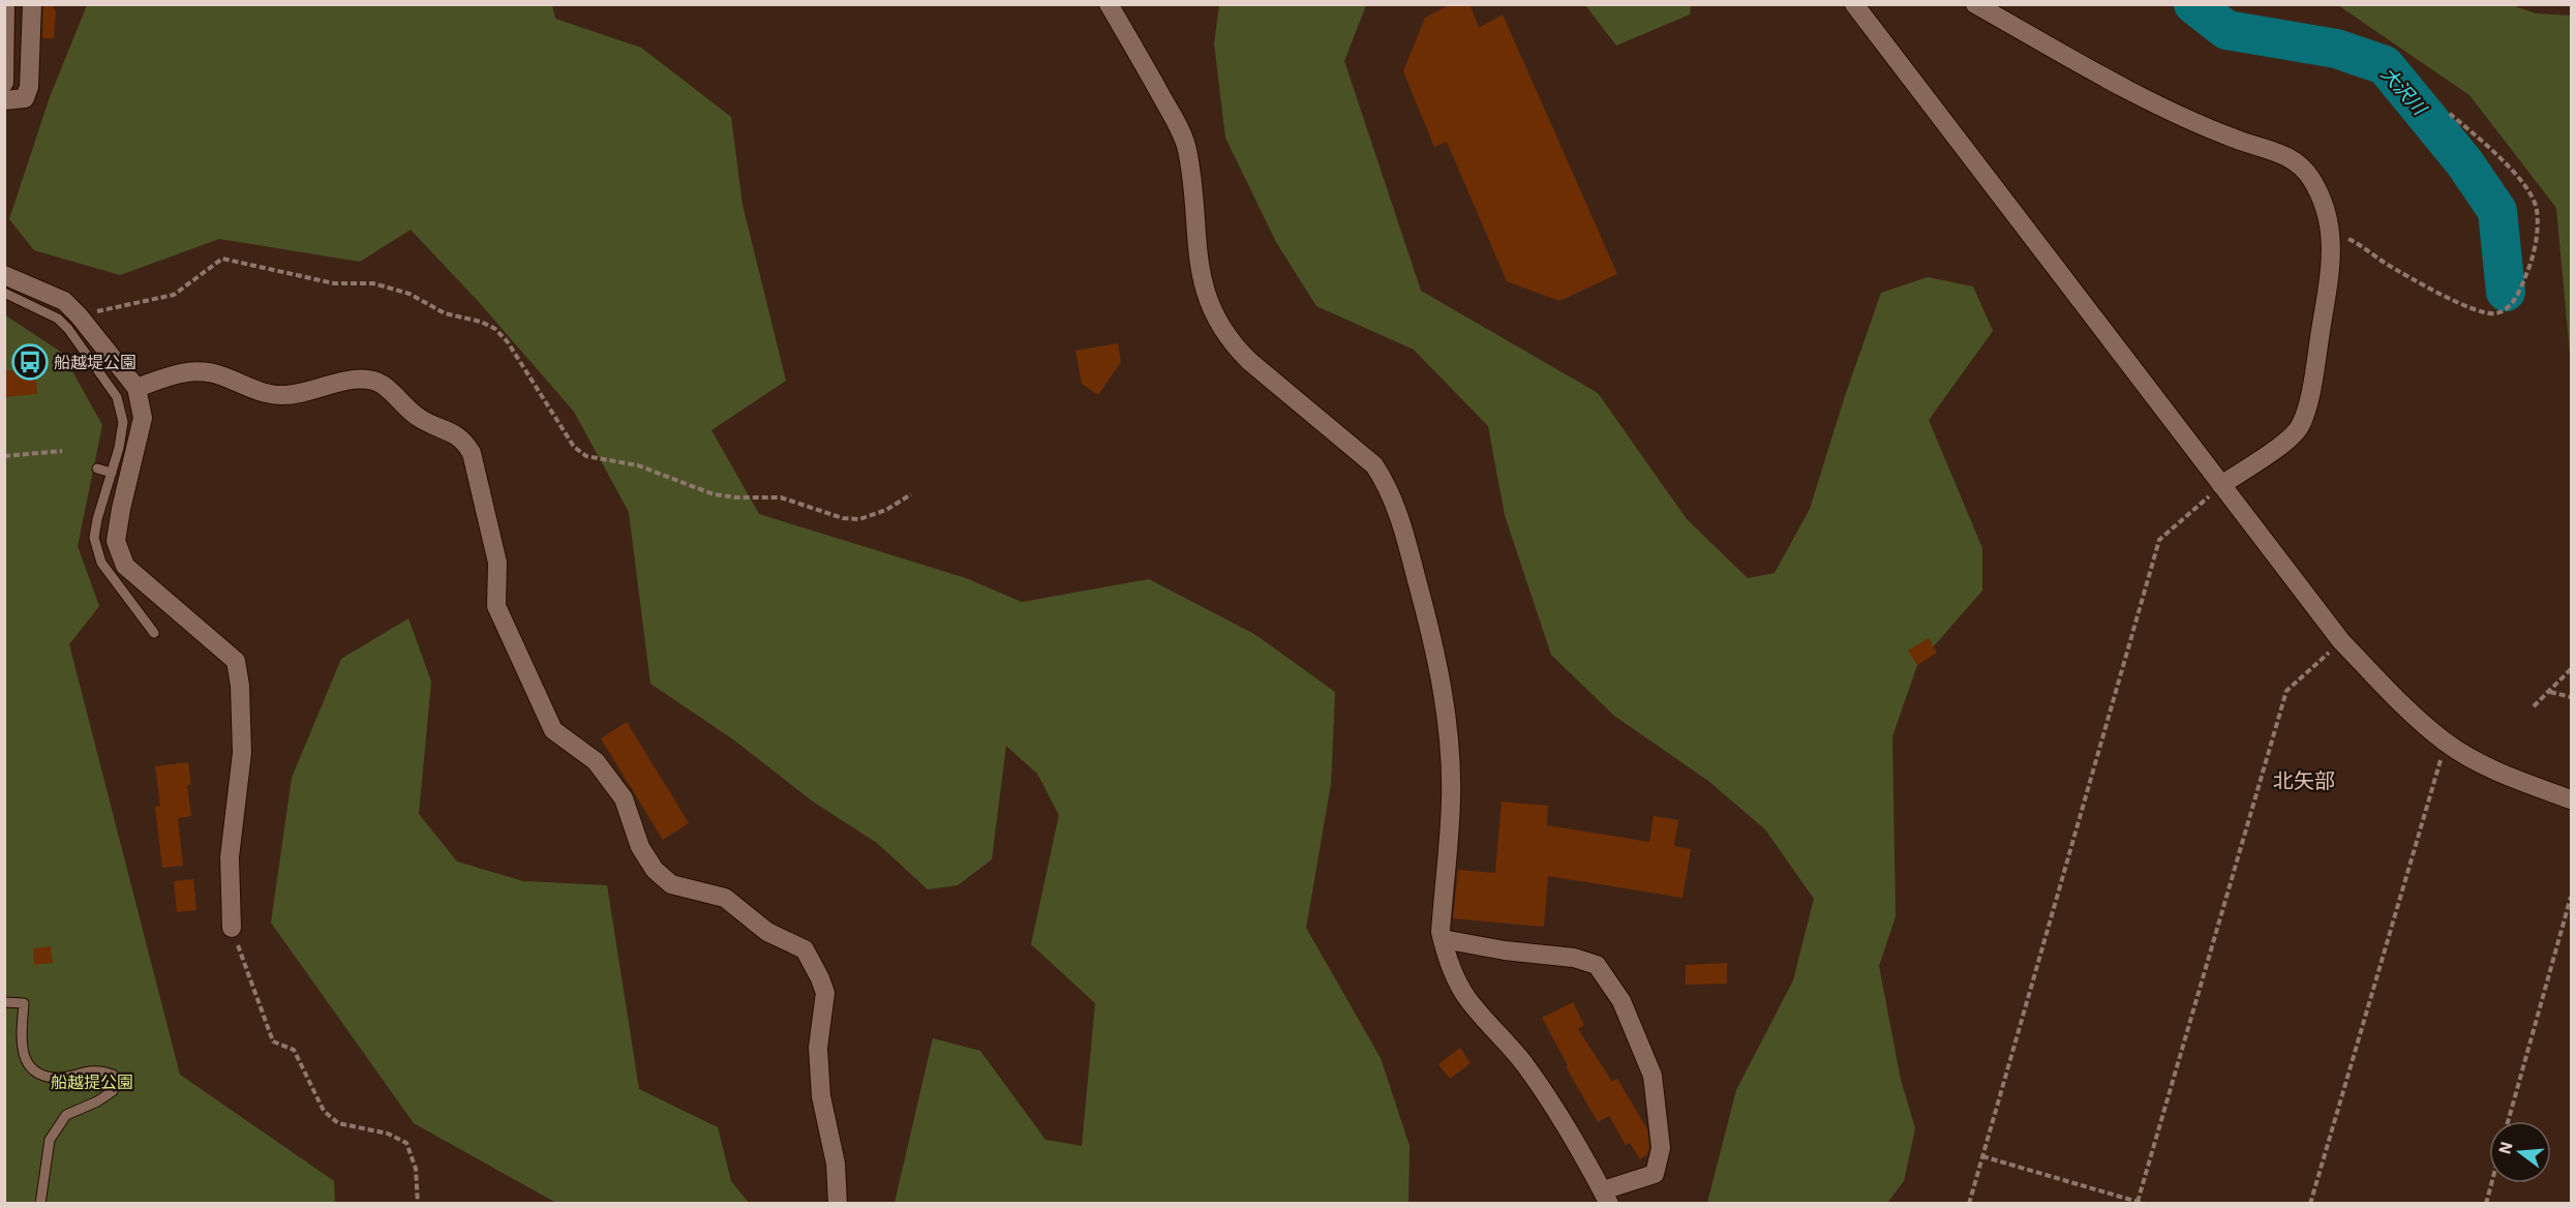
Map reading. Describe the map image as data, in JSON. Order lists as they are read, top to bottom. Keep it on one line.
{"districts":["北矢部"],"water":["大沢川"],"parks":["船越提公園"],"places":{"bus stop":["船越堤公園"]},"north":"left"}
